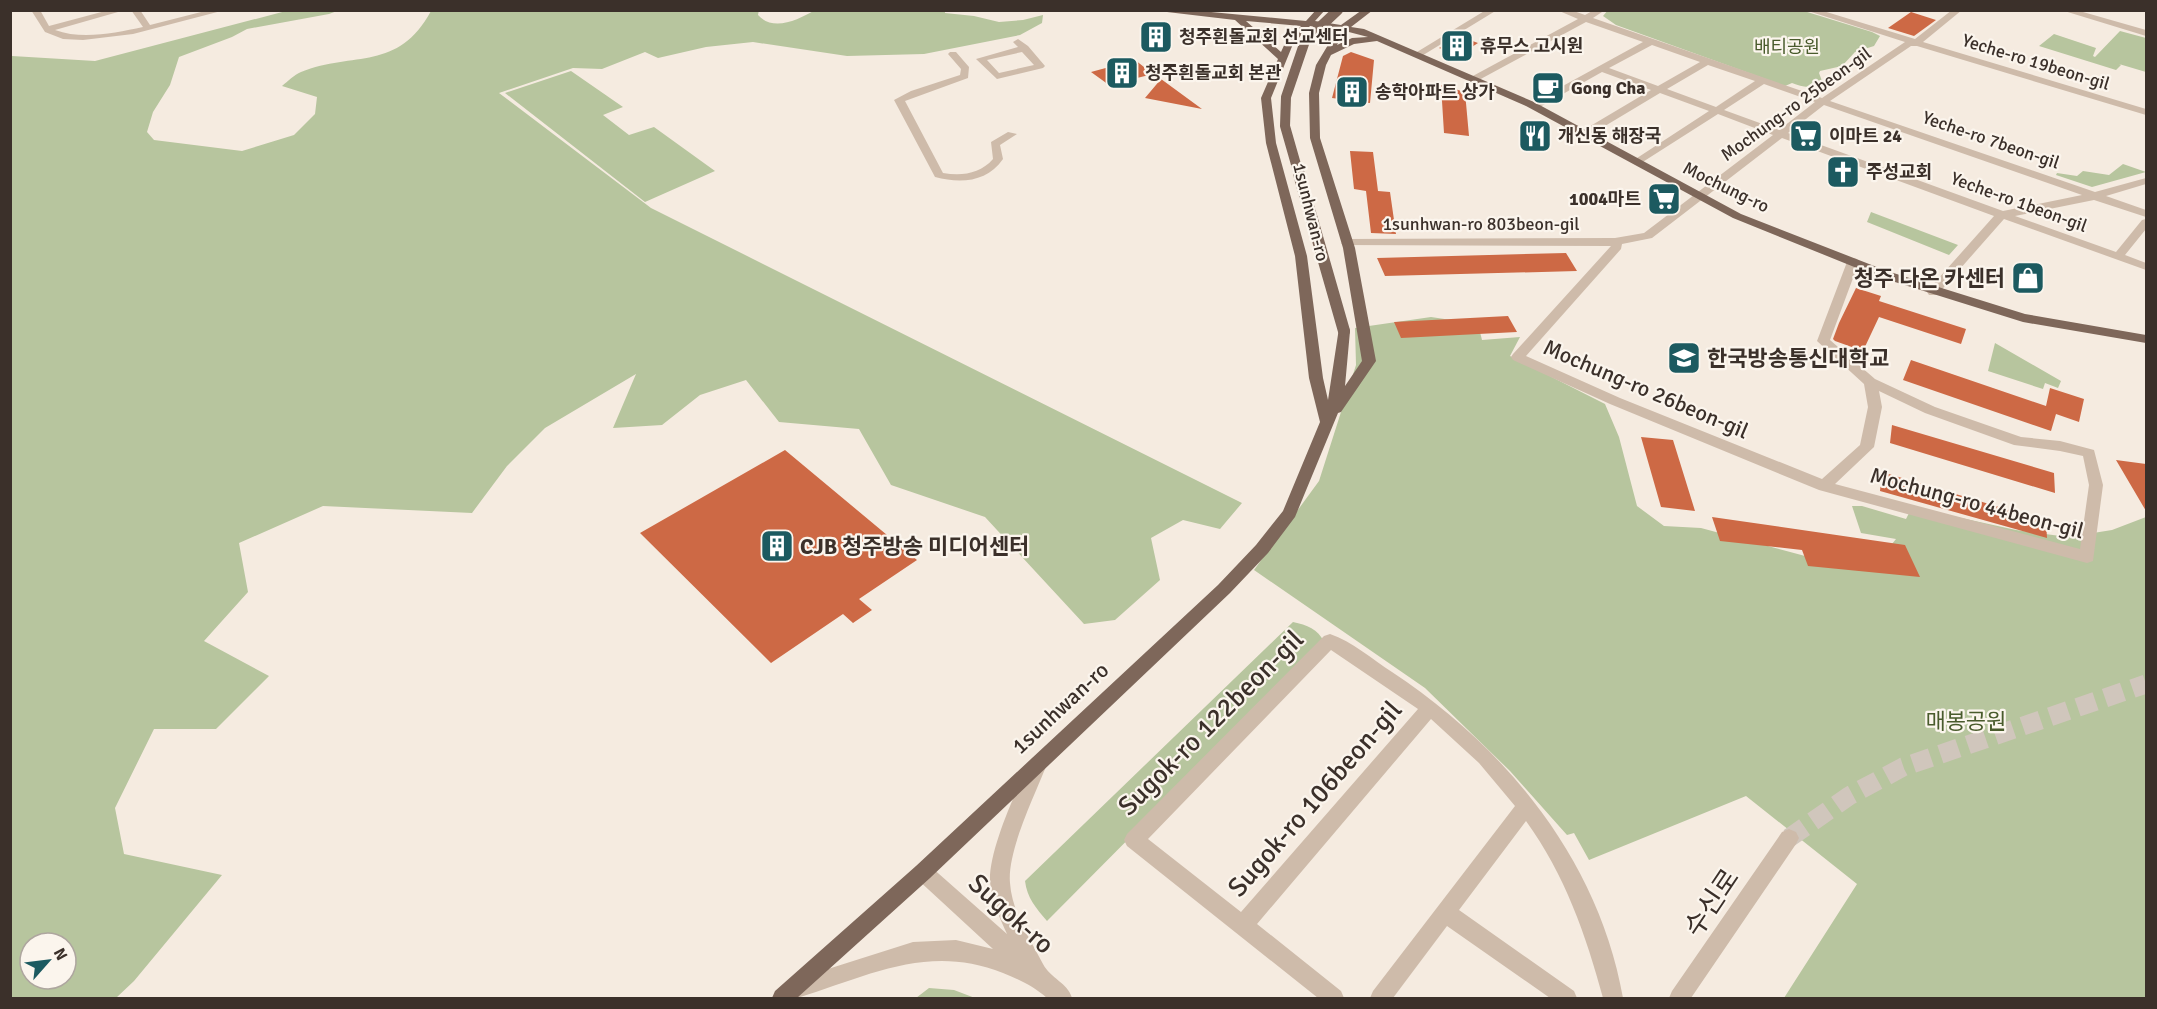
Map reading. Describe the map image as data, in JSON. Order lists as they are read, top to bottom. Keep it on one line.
{"streets":{"main road":["Mochung-ro","1sunhwan-ro"],"street":["Yeche-ro 19beon-gil","Mochung-ro 25beon-gil","Yeche-ro 7beon-gil","Yeche-ro 1beon-gil","1sunhwan-ro 803beon-gil","Mochung-ro 26beon-gil","Mochung-ro 44beon-gil","Sugok-ro 122beon-gil","Sugok-ro 106beon-gil","수신로","Sugok-ro"]},"crossings":[["Yeche-ro 19beon-gil","Mochung-ro 25beon-gil"],["Mochung-ro 25beon-gil","Yeche-ro 7beon-gil"],["Mochung-ro 25beon-gil","Mochung-ro"],["Mochung-ro 25beon-gil","Yeche-ro 1beon-gil"],["Mochung-ro","1sunhwan-ro"],["1sunhwan-ro","Sugok-ro"],["1sunhwan-ro 803beon-gil","Mochung-ro 26beon-gil"],["Mochung-ro 26beon-gil","Mochung-ro 44beon-gil"],["Sugok-ro 122beon-gil","Sugok-ro 106beon-gil"]],"parks":["배티공원","매봉공원"],"places":{"building":["청주흰돌교회 선교센터","휴무스 고시원","청주흰돌교회 본관","송학아파트 상가","CJB 청주방송 미디어센터"],"cafe":["Gong Cha"],"restaurant":["개신동 해장국"],"supermarket":["이마트 24","1004마트"],"church":["주성교회"],"shop":["청주 다온 카센터"],"school or university":["한국방송통신대학교"]},"north":"top right"}
